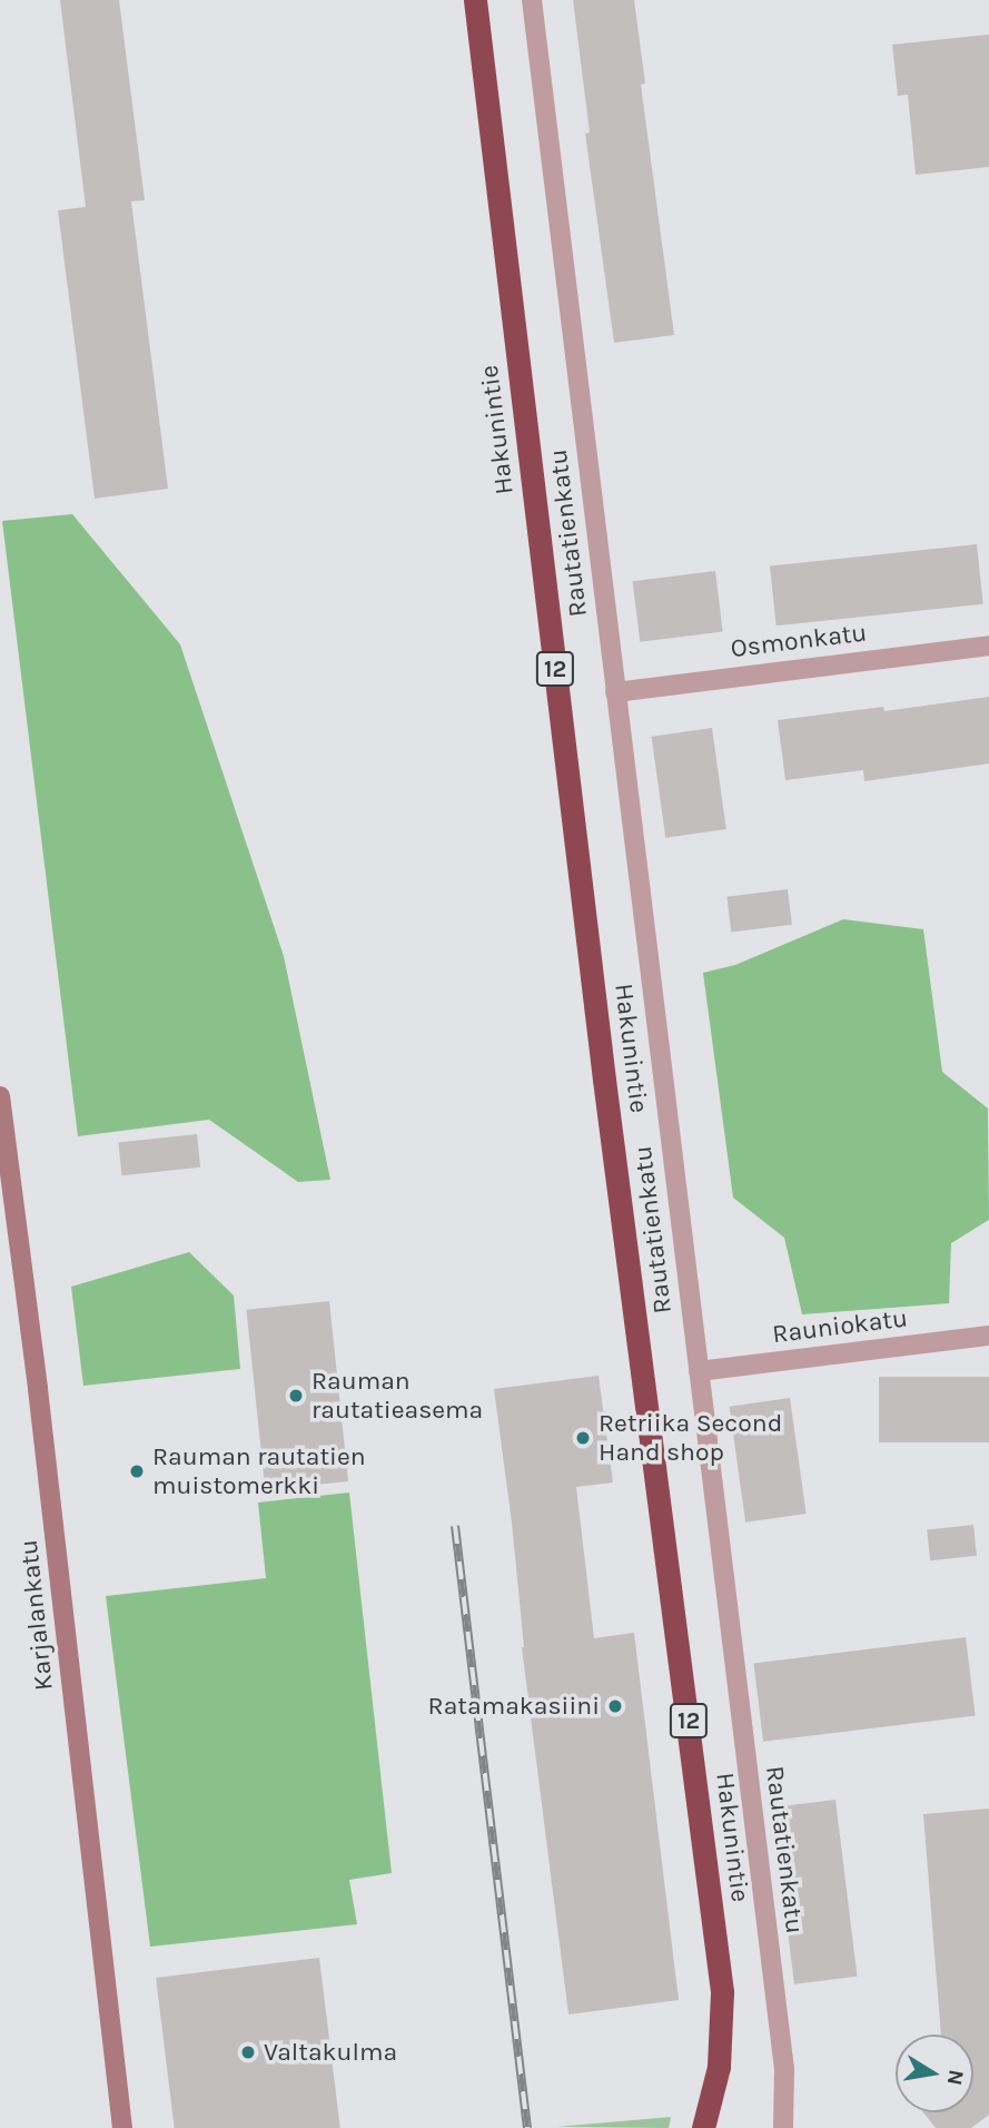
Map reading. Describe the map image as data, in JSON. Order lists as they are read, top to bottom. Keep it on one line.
{"streets":{"highway":["Hakunintie","12"],"main road":["Karjalankatu"],"street":["Rautatienkatu","Osmonkatu","Rauniokatu"]},"crossings":[["Rautatienkatu","Osmonkatu"],["Rautatienkatu","Rauniokatu"]],"places":["Rauman rautatieasema","Retriika Second Hand shop","Rauman rautatien muistomerkki","Ratamakasiini","Valtakulma"],"north":"right"}
